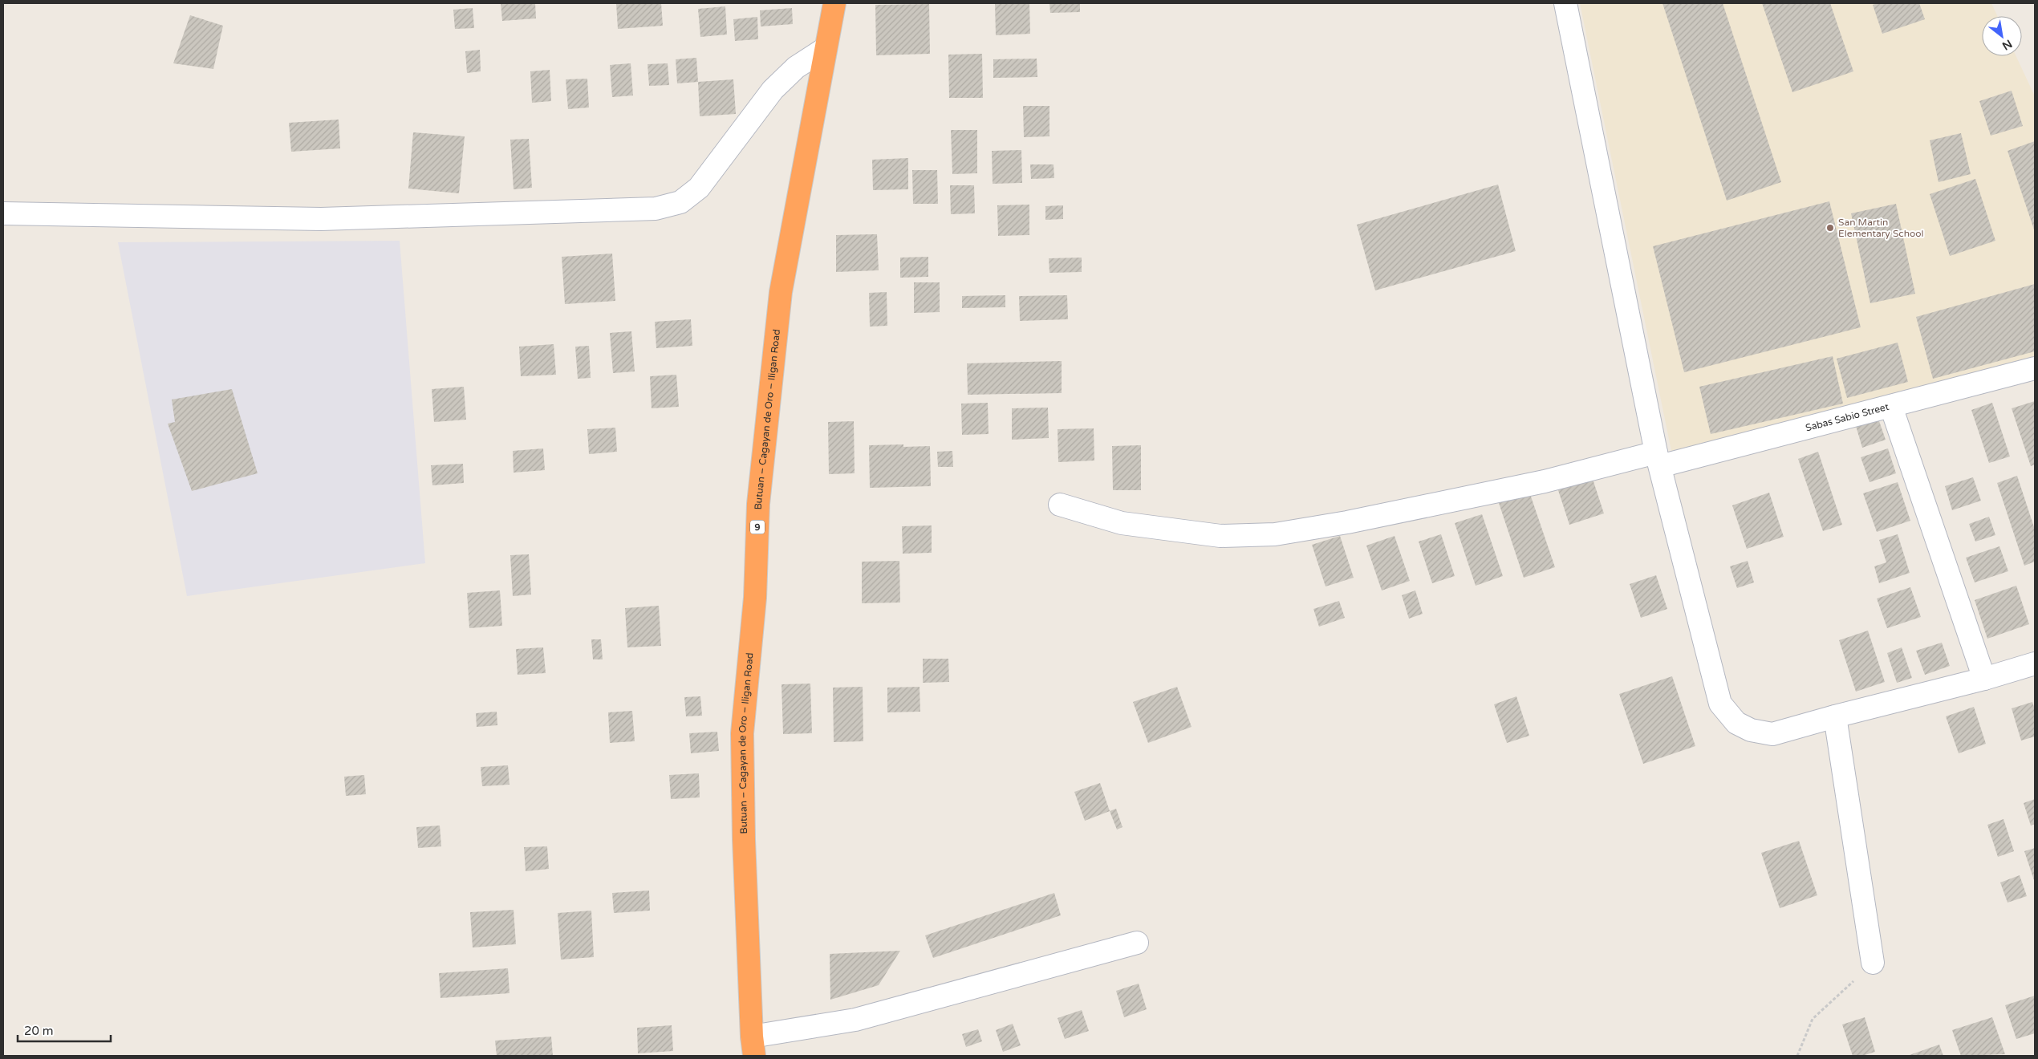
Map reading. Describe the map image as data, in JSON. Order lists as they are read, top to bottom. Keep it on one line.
{"streets":{"highway":["Butuan – Cagayan de Oro – Iligan Road","9"],"street":["Sabas Sabio Street"]},"places":["San Martin Elementary School"],"scale_bar":"20 m","north":"bottom right"}
